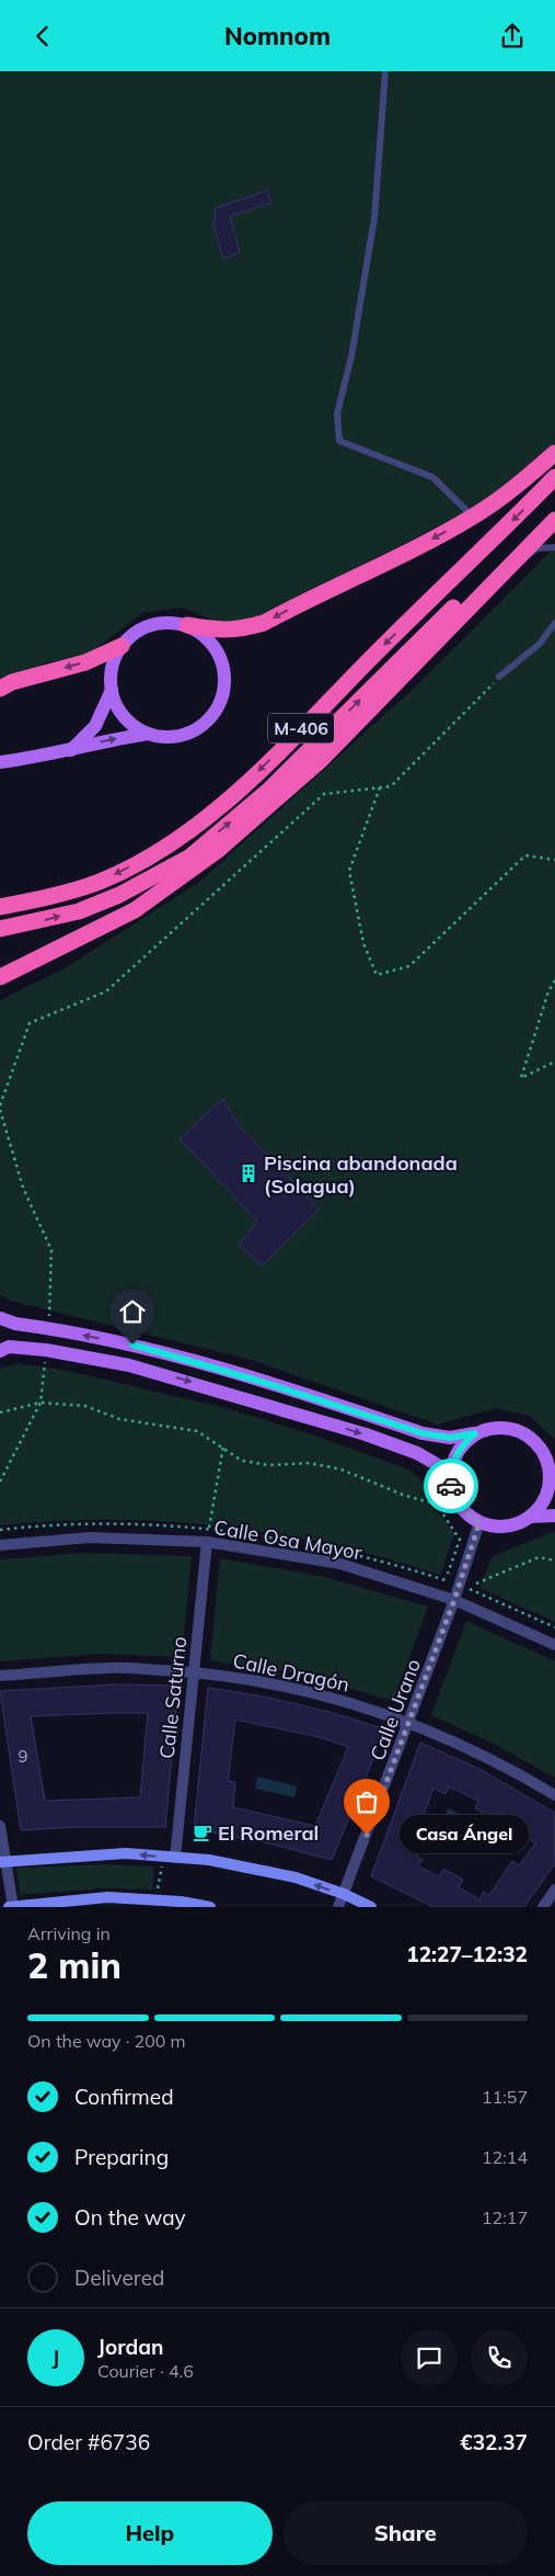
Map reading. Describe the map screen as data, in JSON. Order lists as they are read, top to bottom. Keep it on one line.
{"streets":{"highway":["M-406"],"street":["Calle Osa Mayor","Calle Dragón","Calle Saturno","Calle Urano"]},"crossings":[["Calle Osa Mayor","Calle Saturno"],["Calle Osa Mayor","Calle Urano"],["Calle Dragón","Calle Saturno"],["Calle Dragón","Calle Urano"]],"places":{"building":["Piscina abandonada (Solagua)"],"cafe":["El Romeral"],"other":["Casa Ángel"]},"house_numbers":["9"],"page":{"header":"Nomnom","bubble":"Casa Ángel","heading":["2 min","Arriving in","12:27–12:32"],"panel":["Jordan","Courier · 4.6","Order #6736","€32.37"],"bar":"On the way · 200 m","list":[["Confirmed","11:57"],["Preparing","12:14"],["On the way","12:17"],"Delivered"],"round":"J","buttons":["Help","Share"]}}
